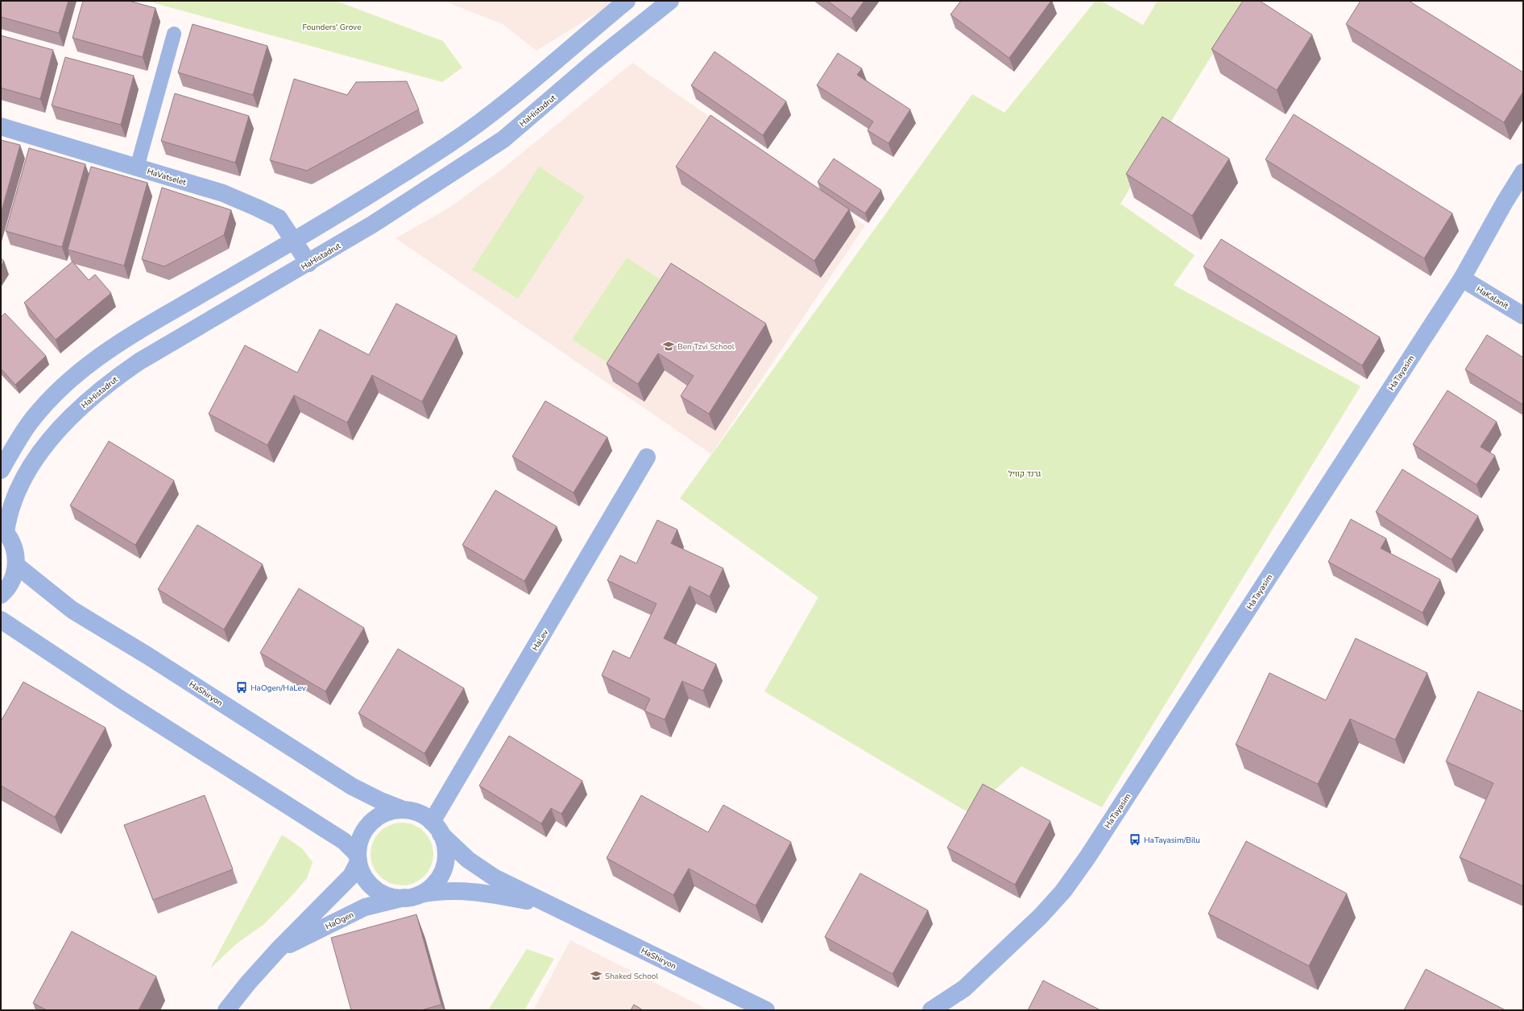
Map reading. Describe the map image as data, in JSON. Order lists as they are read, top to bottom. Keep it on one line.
{"streets":{"street":["HaHistadrut","HaVatselet","HaKalanit","HaTayasim","HaLev","HaShiryon","HaOgen"]},"crossings":[["HaHistadrut","HaVatselet"],["HaKalanit","HaTayasim"],["HaLev","HaShiryon"],["HaLev","HaOgen"],["HaShiryon","HaOgen"]],"parks":["Founders' Grove","גרנד קוויל"],"places":{"school or university":["Ben Tzvi School","Shaked School"],"bus stop":["HaOgen/HaLev","HaTayasim/Bilu"]}}
